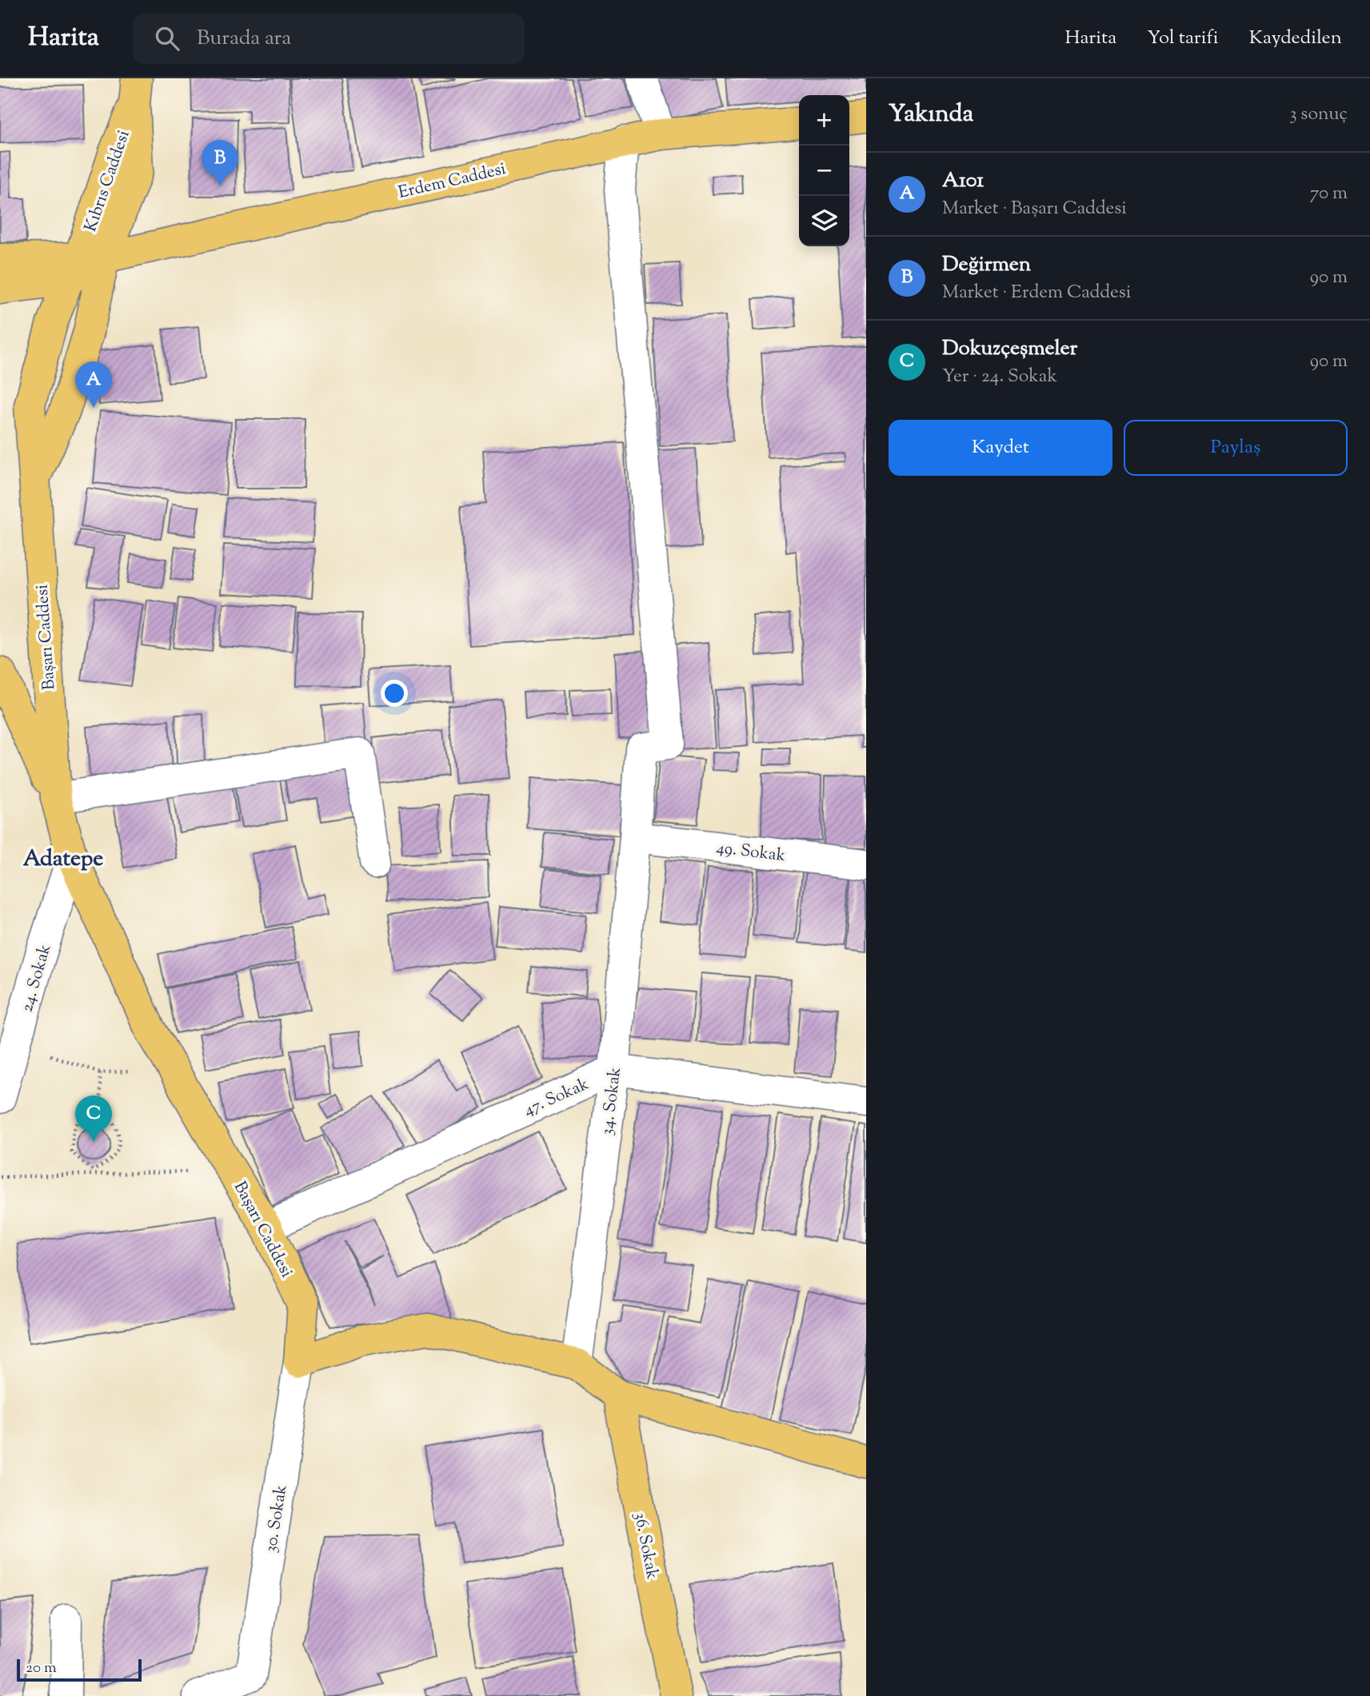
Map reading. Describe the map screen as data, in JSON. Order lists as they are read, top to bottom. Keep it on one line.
{"streets":{"main road":["Erdem Caddesi","Kıbrıs Caddesi","Başarı Caddesi","36. Sokak"],"street":["49. Sokak","24. Sokak","47. Sokak","34. Sokak","30. Sokak"]},"crossings":[["Erdem Caddesi","Kıbrıs Caddesi"],["Erdem Caddesi","Başarı Caddesi"],["Erdem Caddesi","34. Sokak"],["Kıbrıs Caddesi","Başarı Caddesi"],["Başarı Caddesi","24. Sokak"],["Başarı Caddesi","47. Sokak"],["Başarı Caddesi","30. Sokak"],["49. Sokak","34. Sokak"],["47. Sokak","34. Sokak"]],"districts":["Adatepe"],"scale_bar":"20 m","page":{"header":"Harita","search":"Burada ara","nav":["Harita","Yol tarifi","Kaydedilen"],"heading":["Yakında","3 sonuç"],"map_buttons":["+","−"],"pins":["B","A","C"],"list":[{"mark":"A","name":"A101","note":"Market · Başarı Caddesi","value":"70 m"},{"mark":"B","name":"Değirmen","note":"Market · Erdem Caddesi","value":"90 m"},{"mark":"C","name":"Dokuzçeşmeler","note":"Yer · 24. Sokak","value":"90 m"}],"buttons":["Kaydet","Paylaş"],"scale":"20 m"}}
